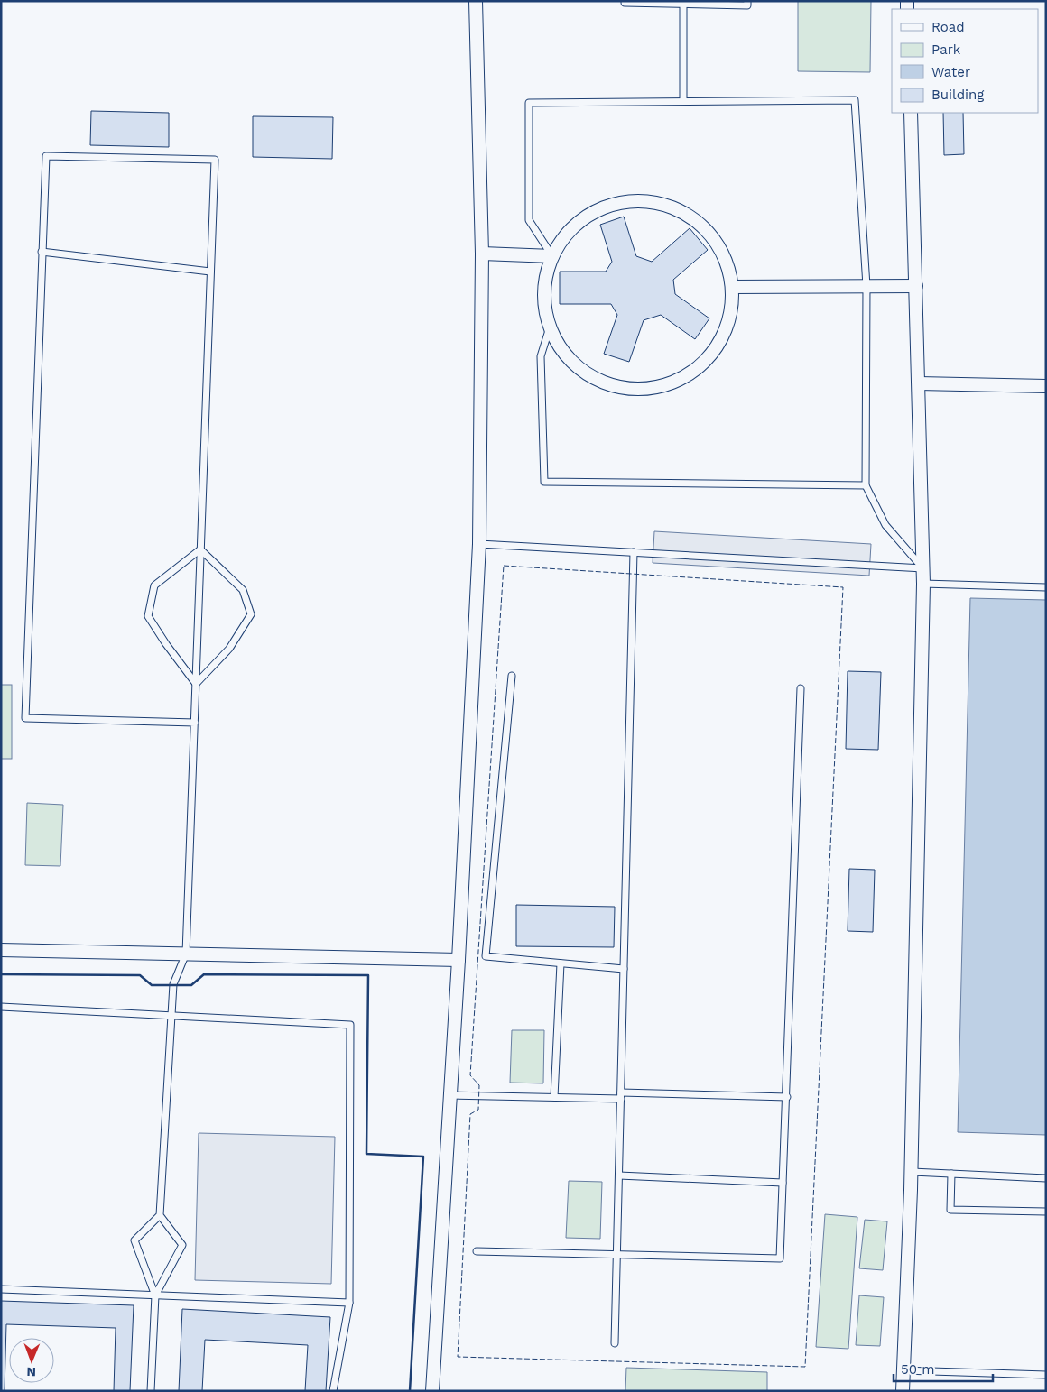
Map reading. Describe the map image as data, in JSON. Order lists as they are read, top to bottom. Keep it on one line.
{"legend":["Road","Park","Water","Building"],"scale_bar":"50 m","north":"bottom"}
